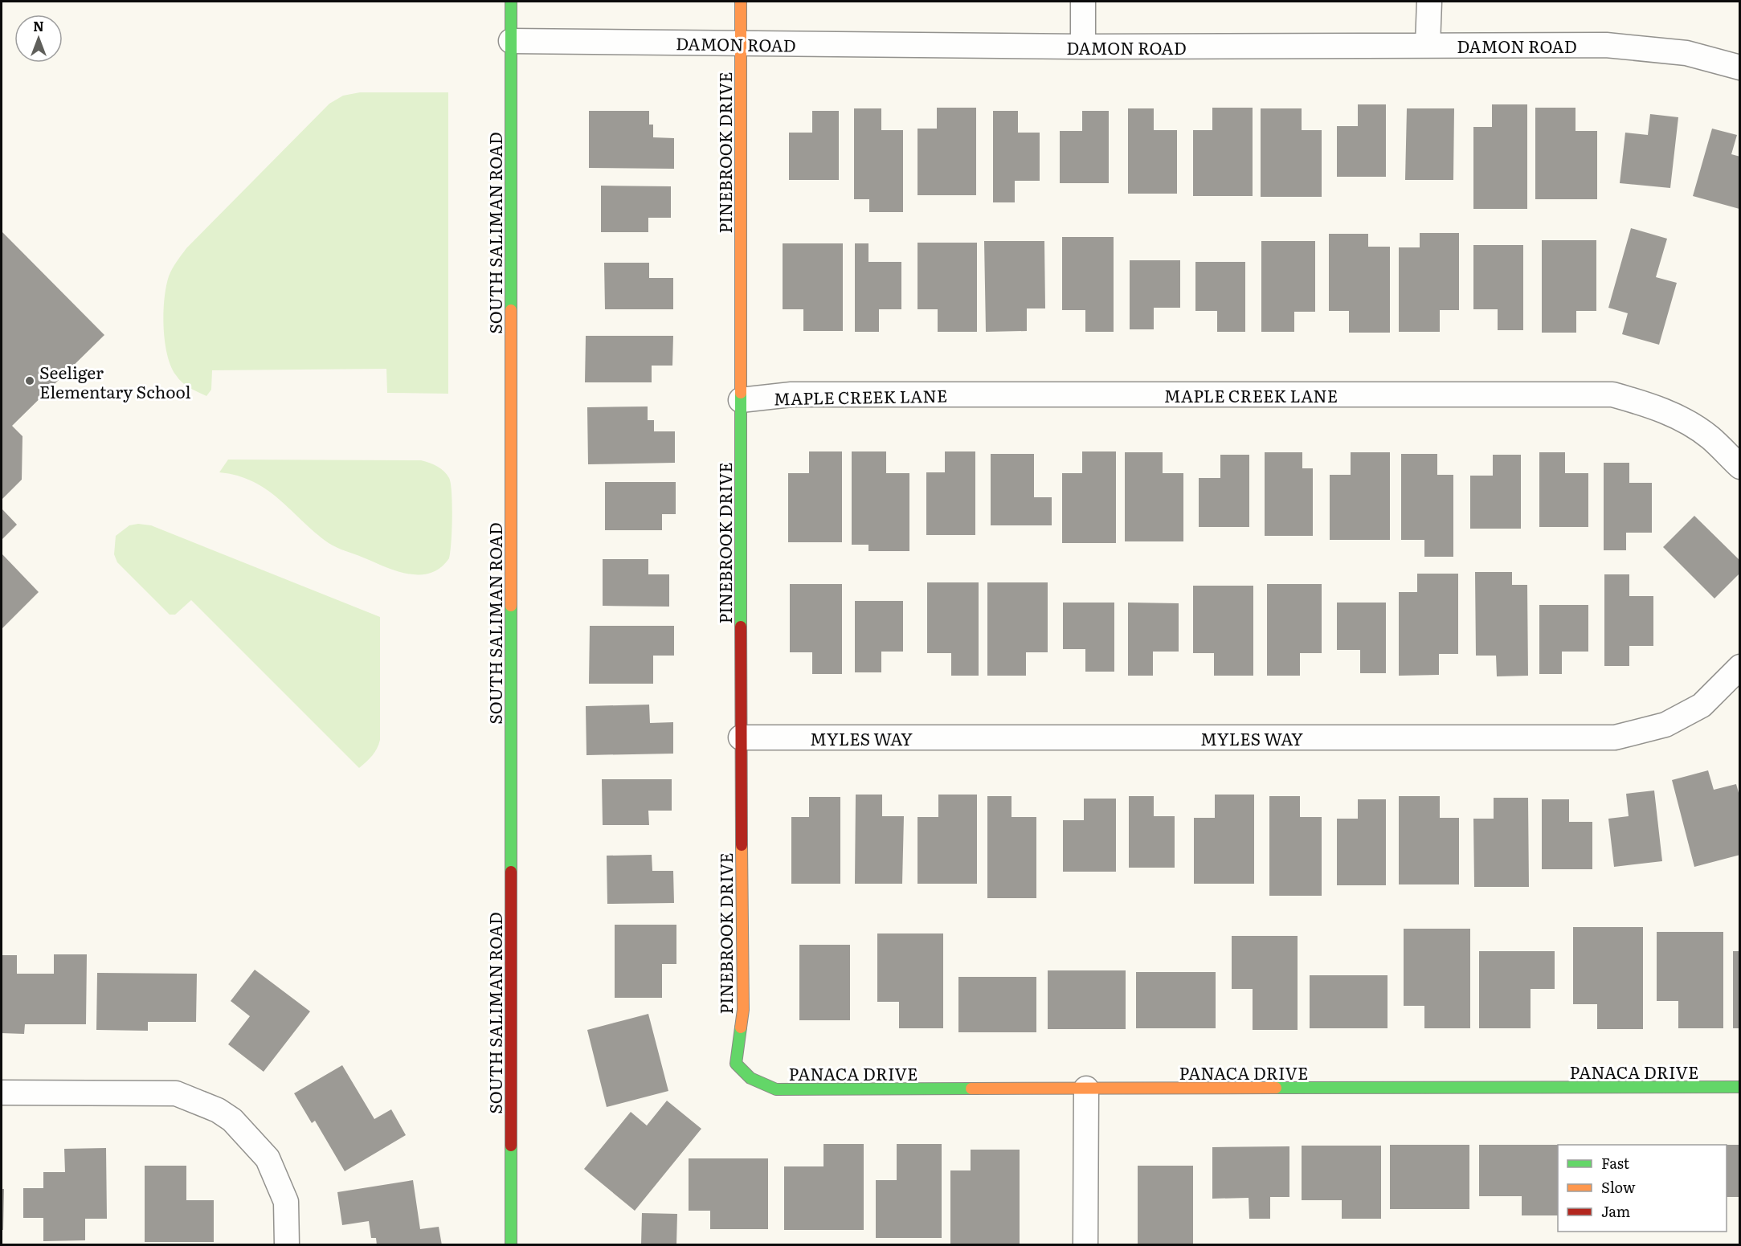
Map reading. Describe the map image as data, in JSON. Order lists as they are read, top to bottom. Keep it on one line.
{"streets":{"street":["DAMON ROAD","PINEBROOK DRIVE","SOUTH SALIMAN ROAD","MAPLE CREEK LANE","MYLES WAY","PANACA DRIVE"]},"crossings":[["DAMON ROAD","PINEBROOK DRIVE"],["DAMON ROAD","SOUTH SALIMAN ROAD"],["PINEBROOK DRIVE","MAPLE CREEK LANE"],["PINEBROOK DRIVE","MYLES WAY"],["PINEBROOK DRIVE","PANACA DRIVE"]],"places":["Seeliger Elementary School"],"legend":["Fast","Slow","Jam"],"north":"top"}
